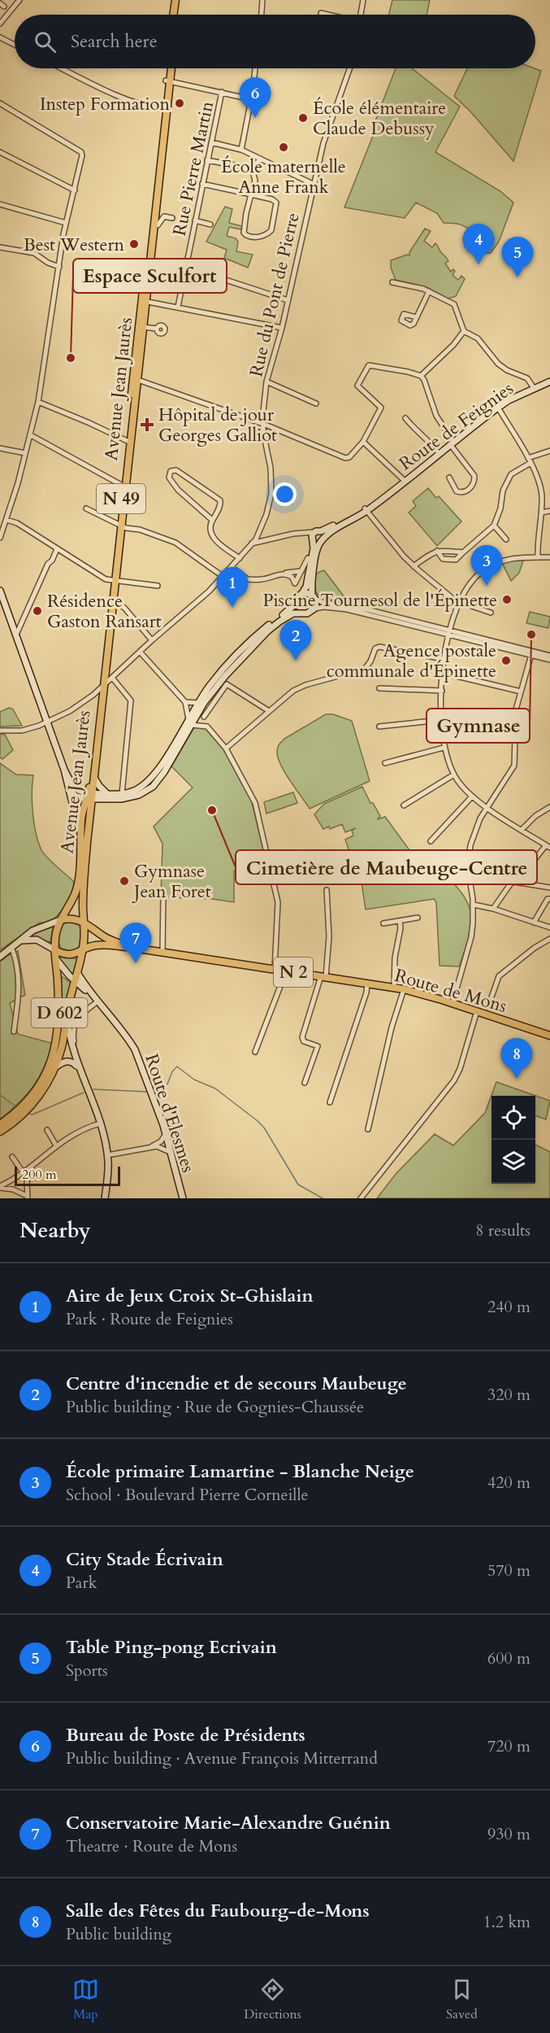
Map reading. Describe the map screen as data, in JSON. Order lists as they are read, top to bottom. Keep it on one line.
{"streets":{"main road":["Avenue Jean Jaurès","N 49","N 2","Route de Mons","D 602"],"street":["Rue Pierre Martin","Rue du Pont de Pierre","Route de Feignies","Route d'Elesmes"]},"crossings":[["Avenue Jean Jaurès","N 2"],["Avenue Jean Jaurès","Route de Mons"],["Avenue Jean Jaurès","D 602"],["N 2","Route de Mons"],["N 2","D 602"],["Route de Mons","D 602"]],"places":{"other":["Instep Formation","École élémentaire Claude Debussy","École maternelle Anne Frank","Best Western","Espace Sculfort","Piscine Tournesol de l'Épinette","Résidence Gaston Ransart","Gymnase","Agence postale communale d'Épinette","Cimetière de Maubeuge-Centre","Gymnase Jean Foret"],"health":["Hôpital de jour Georges Galliot"]},"scale_bar":"200 m","page":{"search":"Search here","pins":["6","4","5","3","1","2","7","8"],"scale":"200 m","heading":["Nearby","8 results"],"list":[{"mark":"1","name":"Aire de Jeux Croix St-Ghislain","note":"Park · Route de Feignies","value":"240 m"},{"mark":"2","name":"Centre d'incendie et de secours Maubeuge","note":"Public building · Rue de Gognies-Chaussée","value":"320 m"},{"mark":"3","name":"École primaire Lamartine - Blanche Neige","note":"School · Boulevard Pierre Corneille","value":"420 m"},{"mark":"4","name":"City Stade Écrivain","note":"Park","value":"570 m"},{"mark":"5","name":"Table Ping-pong Ecrivain","note":"Sports","value":"600 m"},{"mark":"6","name":"Bureau de Poste de Présidents","note":"Public building · Avenue François Mitterrand","value":"720 m"},{"mark":"7","name":"Conservatoire Marie-Alexandre Guénin","note":"Theatre · Route de Mons","value":"930 m"},{"mark":"8","name":"Salle des Fêtes du Faubourg-de-Mons","note":"Public building","value":"1.2 km"}],"nav":["Map","Directions","Saved"]}}
